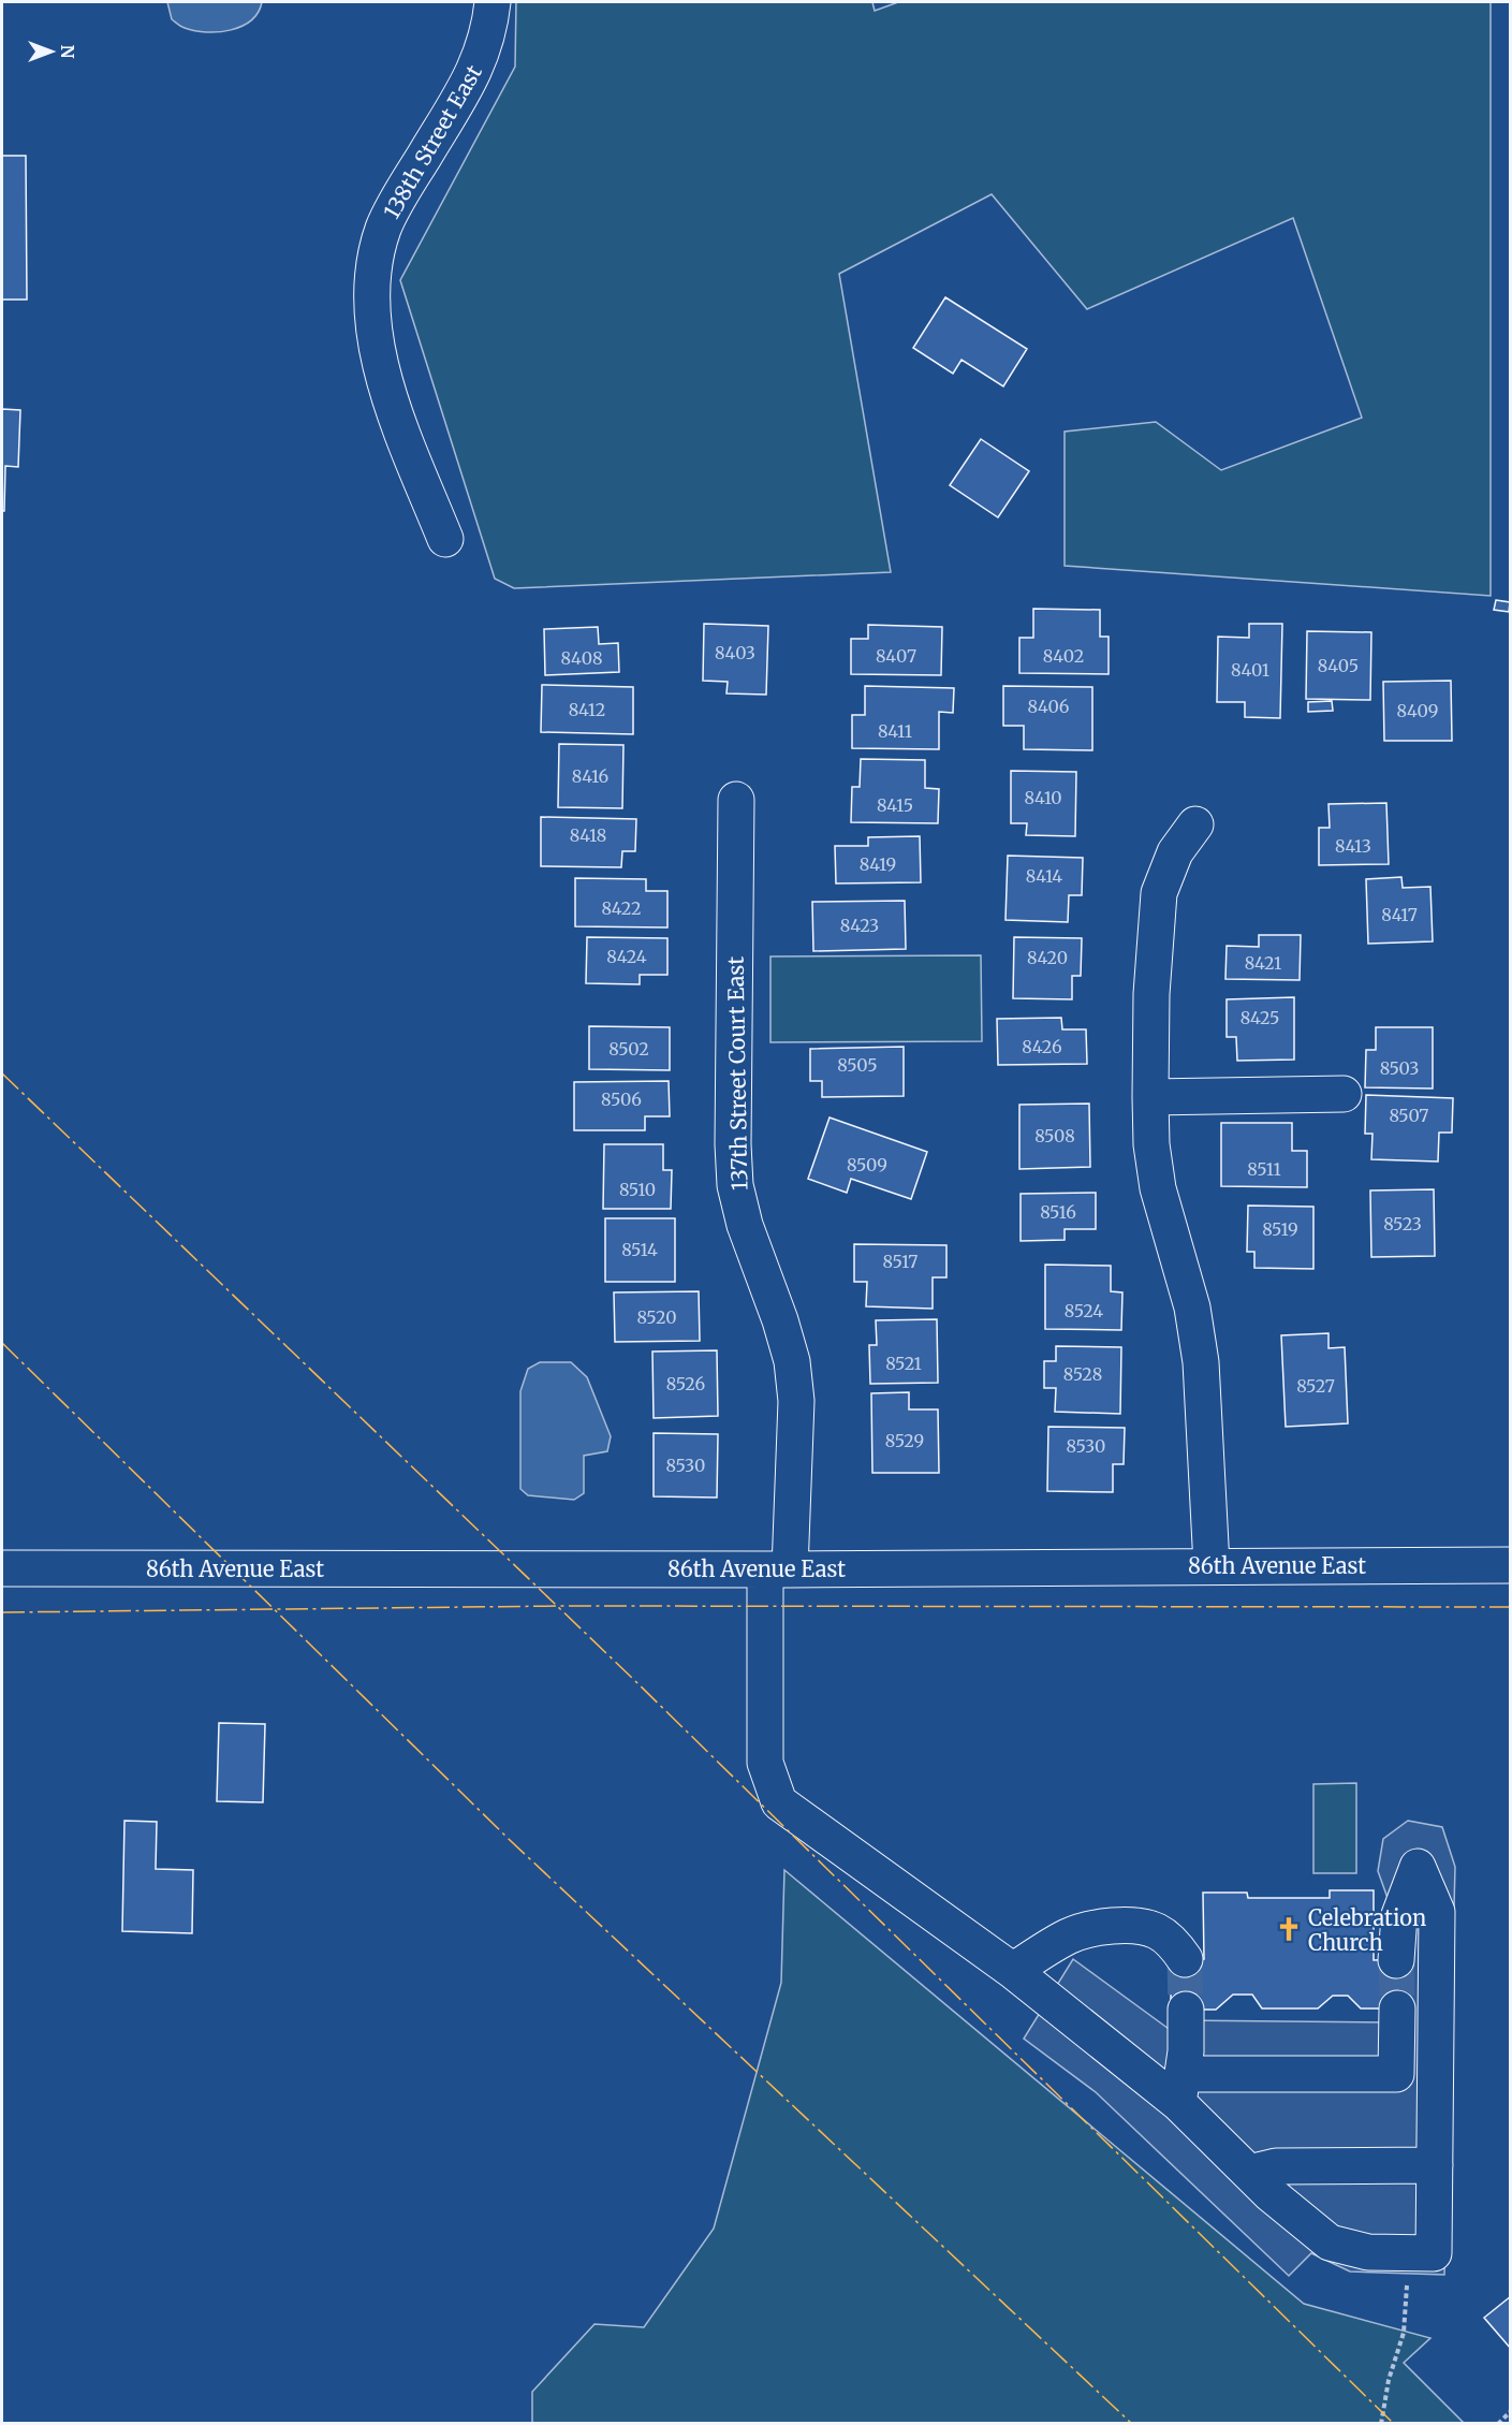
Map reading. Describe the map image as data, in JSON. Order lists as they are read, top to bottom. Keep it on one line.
{"streets":{"street":["138th Street East","137th Street Court East","86th Avenue East"]},"crossings":[["137th Street Court East","86th Avenue East"]],"places":{"church":["Celebration Church"]},"house_numbers":["8403","8407","8402","8408","8405","8401","8406","8412","8409","8411","8416","8410","8415","8418","8413","8419","8414","8422","8417","8423","8424","8420","8421","8425","8426","8502","8505","8503","8506","8507","8508","8509","8511","8510","8516","8523","8519","8514","8517","8524","8520","8521","8528","8526","8527","8529","8530","8530"],"north":"right"}
